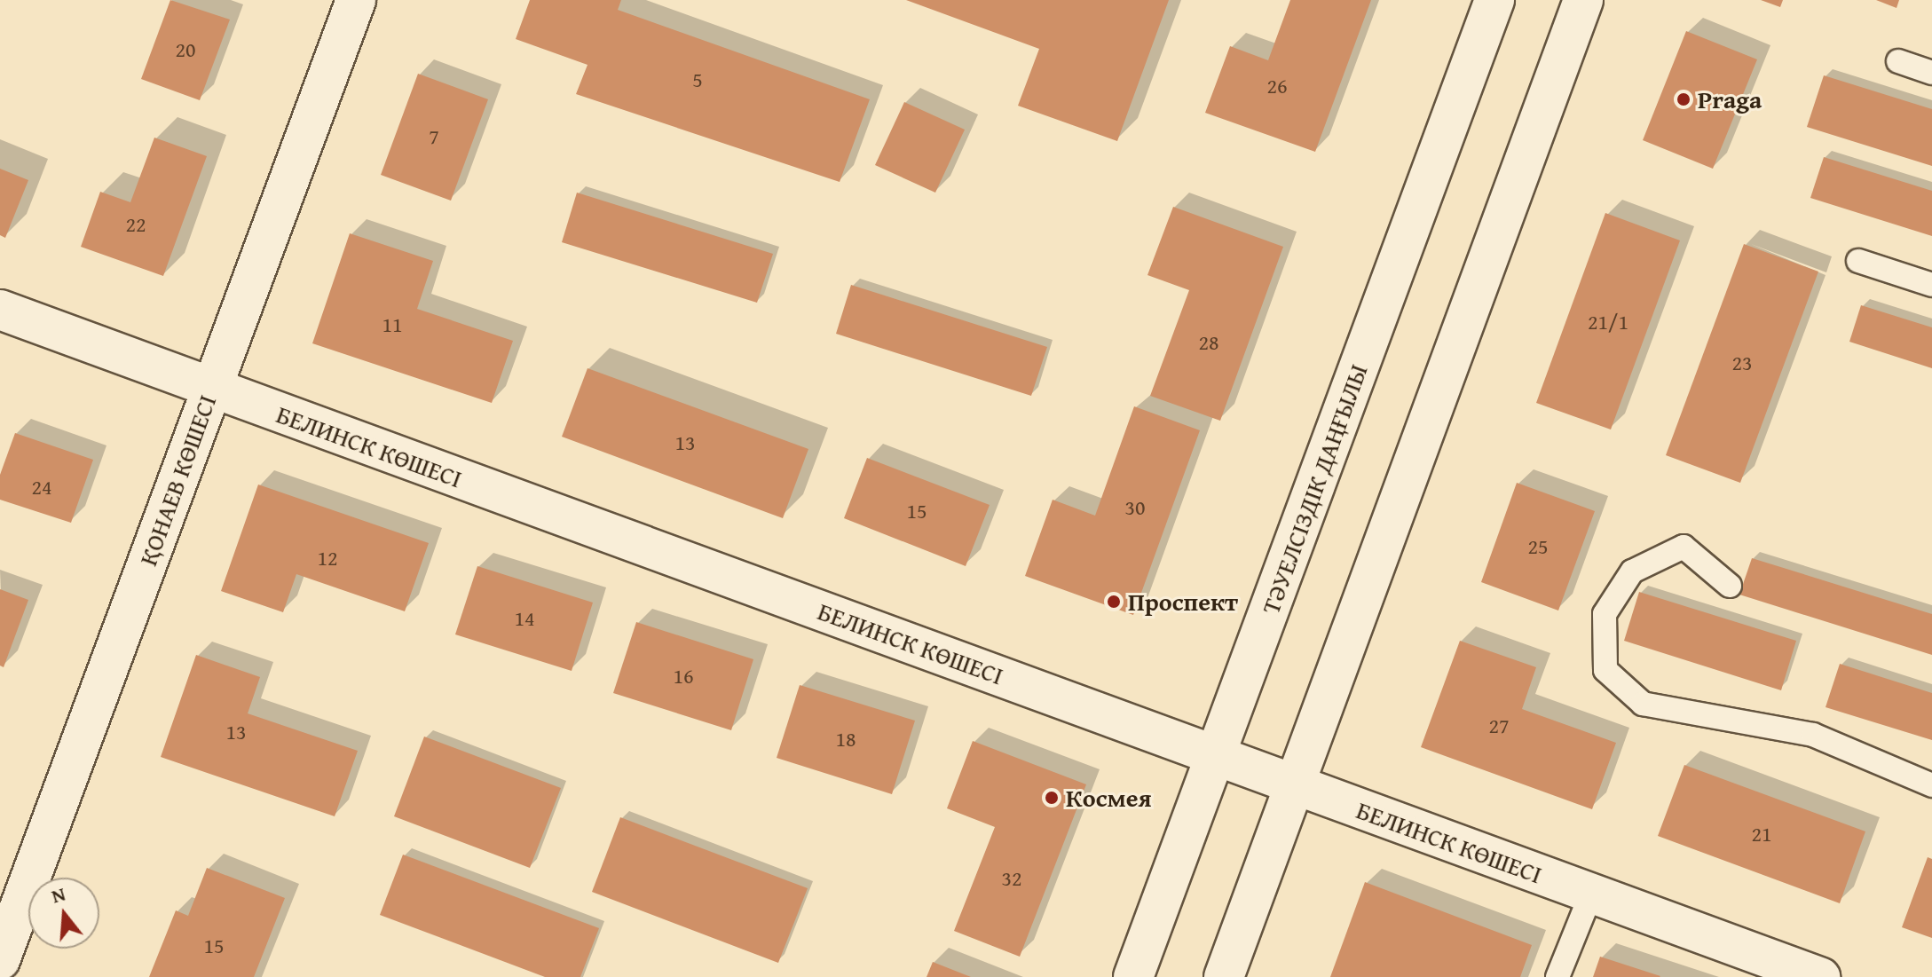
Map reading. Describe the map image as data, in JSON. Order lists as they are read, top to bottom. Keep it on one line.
{"streets":{"street":["БЕЛИНСК КӨШЕСІ","ҚОНАЕВ КӨШЕСІ","ТӘУЕЛСІЗДІК ДАҢҒЫЛЫ"]},"crossings":[["БЕЛИНСК КӨШЕСІ","ҚОНАЕВ КӨШЕСІ"],["БЕЛИНСК КӨШЕСІ","ТӘУЕЛСІЗДІК ДАҢҒЫЛЫ"]],"places":["Praga","Проспект","Космея"],"house_numbers":["20","5","26","7","22","21/1","11","28","23","13","24","30","15","25","12","14","16","27","13","18","21","32","15"],"north":"top"}
